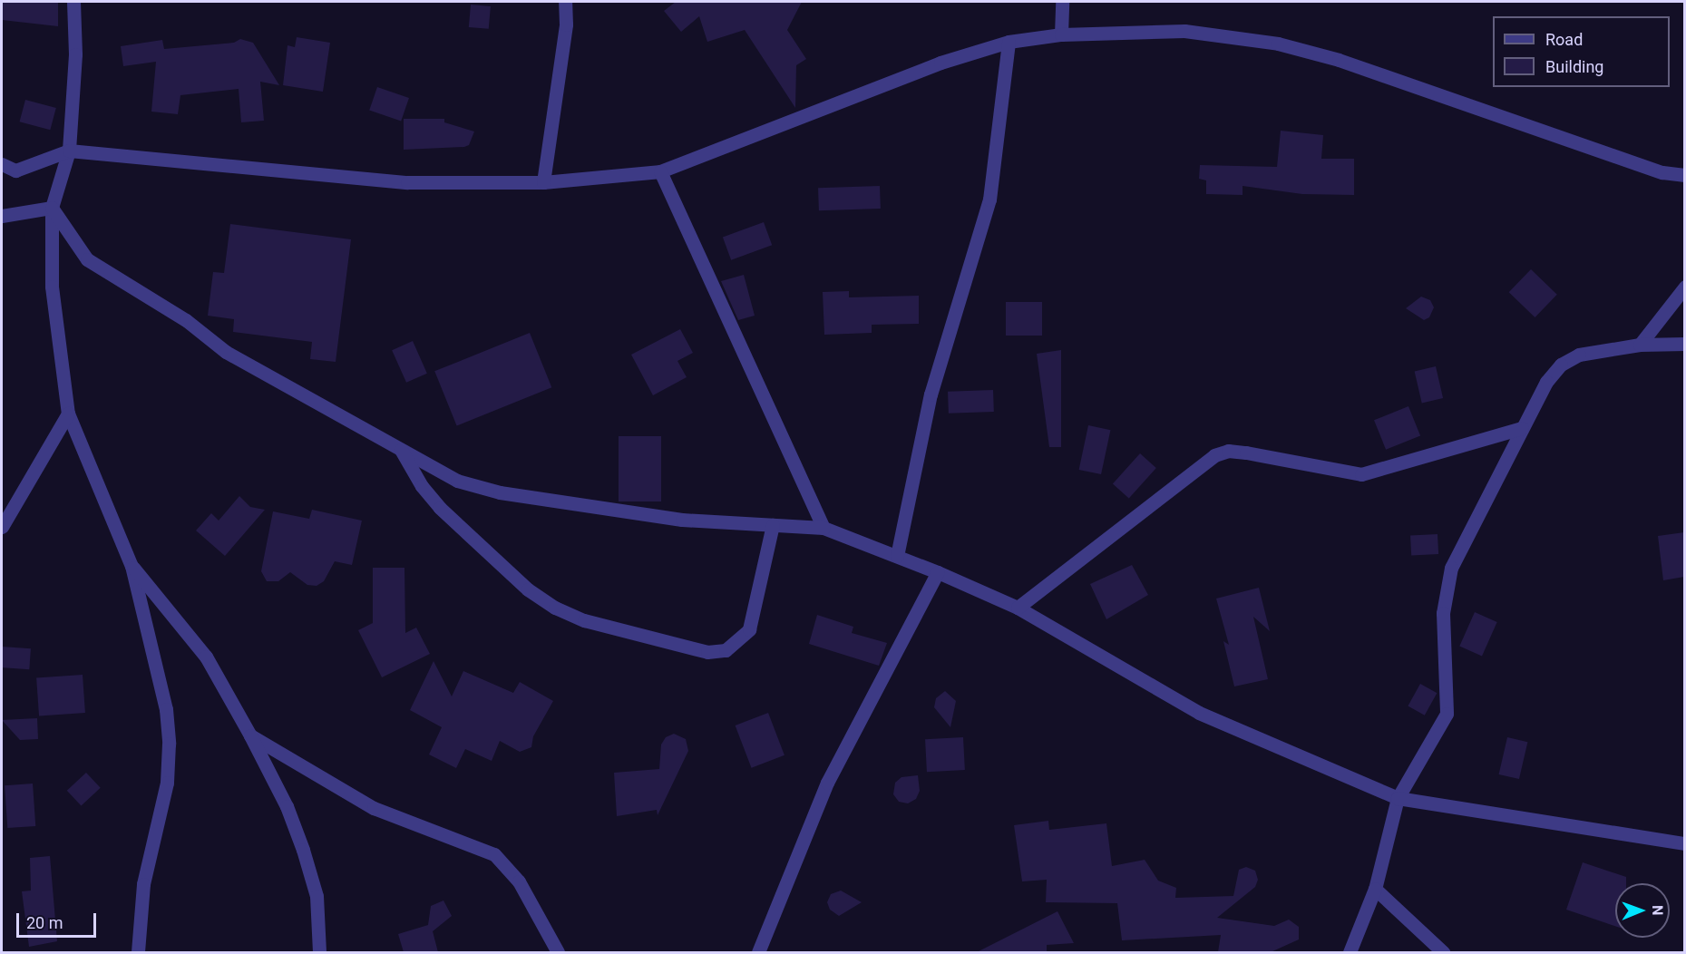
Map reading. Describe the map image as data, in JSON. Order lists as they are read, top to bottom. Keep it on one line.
{"legend":["Road","Building"],"scale_bar":"20 m","north":"right"}
